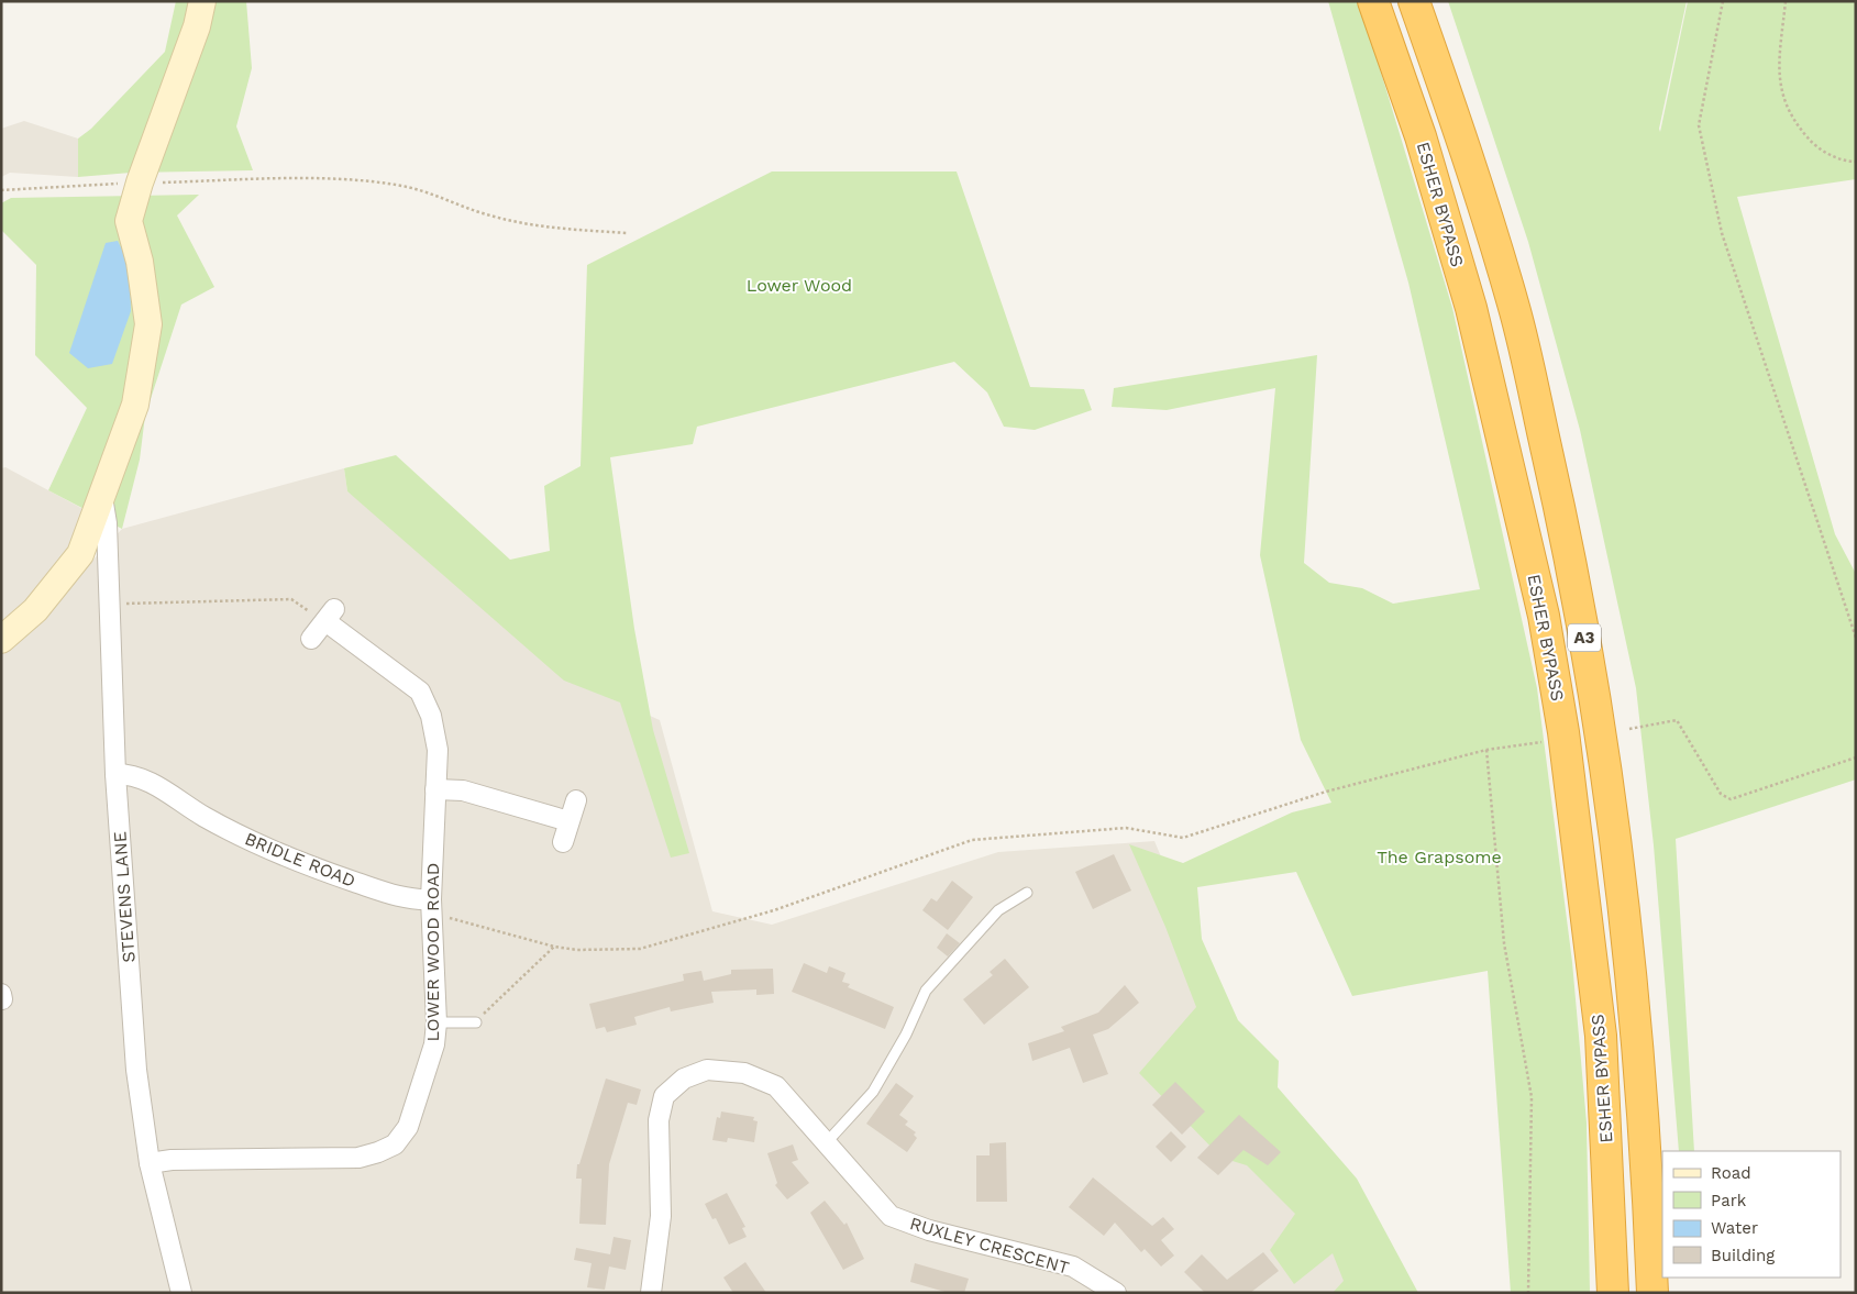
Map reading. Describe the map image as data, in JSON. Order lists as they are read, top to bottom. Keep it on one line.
{"streets":{"highway":["ESHER BYPASS","A3"],"street":["BRIDLE ROAD","STEVENS LANE","LOWER WOOD ROAD","RUXLEY CRESCENT"]},"crossings":[["BRIDLE ROAD","STEVENS LANE"],["BRIDLE ROAD","LOWER WOOD ROAD"],["STEVENS LANE","LOWER WOOD ROAD"]],"parks":["Lower Wood","The Grapsome"],"legend":["Road","Park","Water","Building"]}
